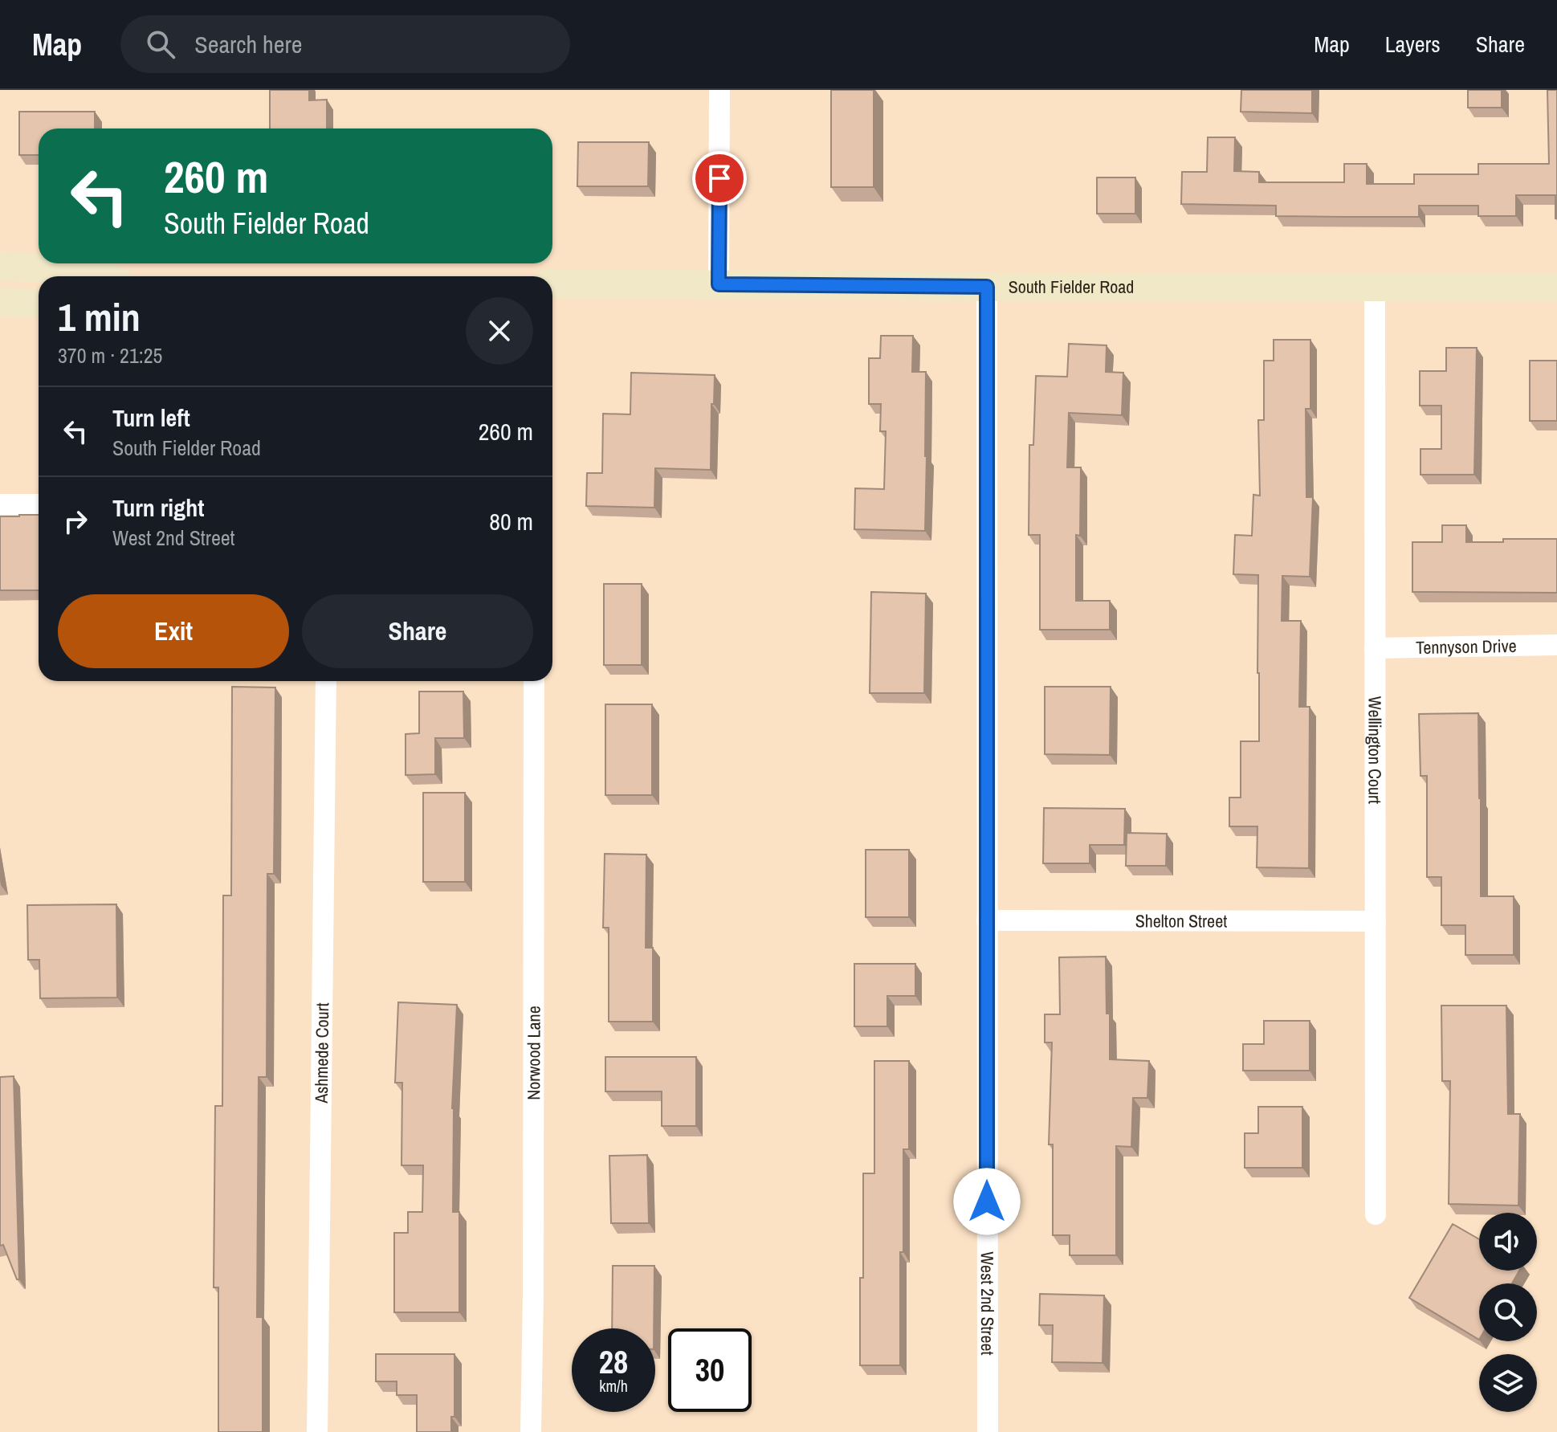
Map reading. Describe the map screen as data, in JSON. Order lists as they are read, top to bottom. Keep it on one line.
{"streets":{"main road":["South Fielder Road"],"street":["Tennyson Drive","Wellington Court","Shelton Street","Ashmede Court","Norwood Lane","West 2nd Street"]},"crossings":[["South Fielder Road","Wellington Court"],["South Fielder Road","West 2nd Street"],["Tennyson Drive","Wellington Court"],["Wellington Court","Shelton Street"],["Shelton Street","West 2nd Street"]],"page":{"header":"Map","search":"Search here","nav":["Map","Layers","Share"],"turn":["260 m","South Fielder Road"],"heading":["1 min","370 m · 21:25"],"list":[{"name":"Turn left","note":"South Fielder Road","value":"260 m"},{"name":"Turn right","note":"West 2nd Street","value":"80 m"}],"buttons":["Exit","Share"],"speed":"28 km/h","limit":"30"}}
